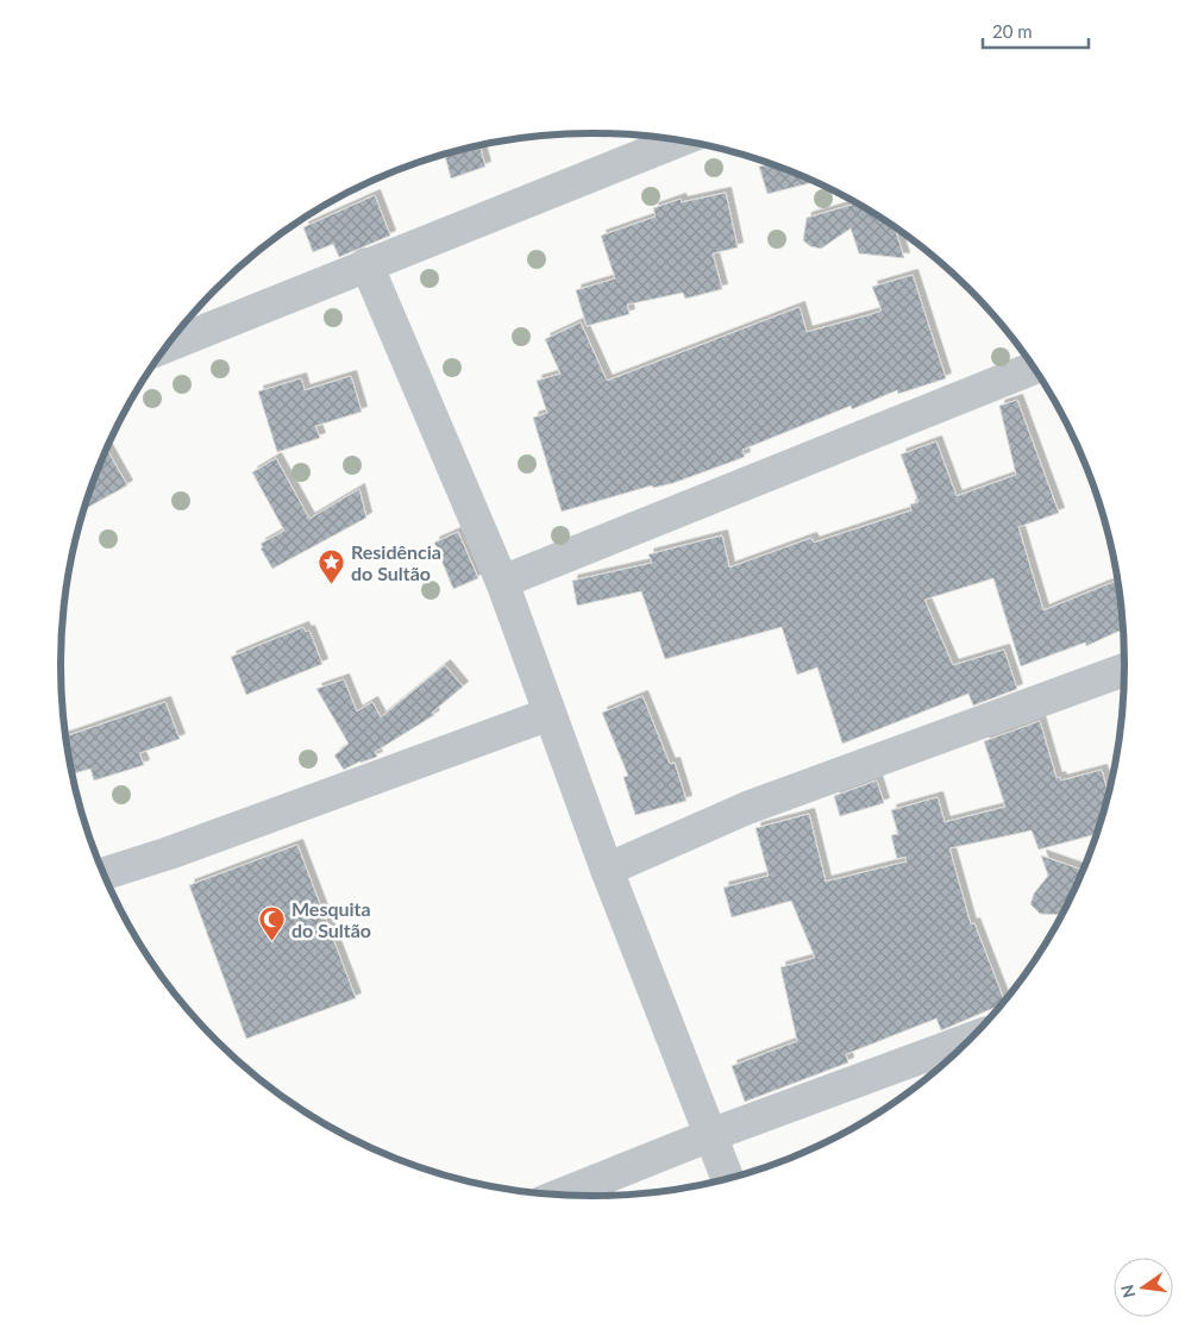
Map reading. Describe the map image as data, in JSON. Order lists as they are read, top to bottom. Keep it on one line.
{"places":{"place":["Residência do Sultão"],"mosque":["Mesquita do Sultão"]},"scale_bar":"20 m","north":"left"}
